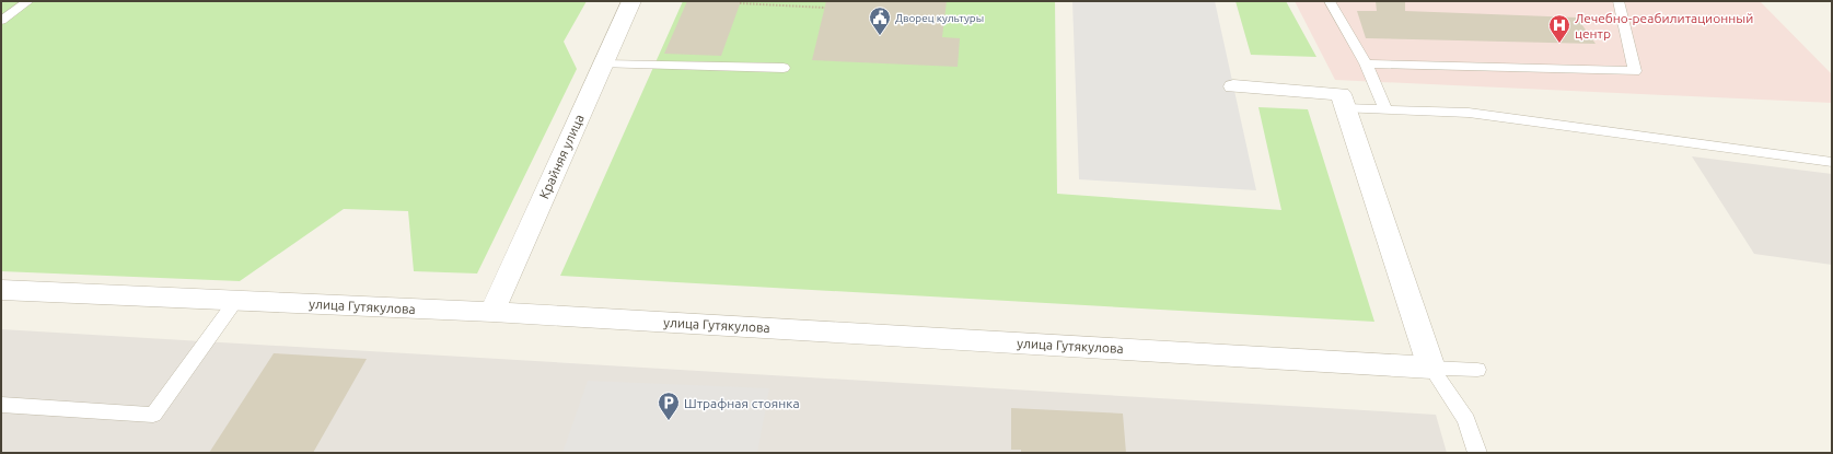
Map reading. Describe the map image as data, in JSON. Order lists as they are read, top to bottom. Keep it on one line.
{"streets":{"street":["Крайняя улица","улица Гутякулова"]},"crossings":[["Крайняя улица","улица Гутякулова"]],"places":{"public building":["Дворец культуры"],"hospital":["Лечебно-реабилитационный центр"],"parking":["Штрафная стоянка"]}}
